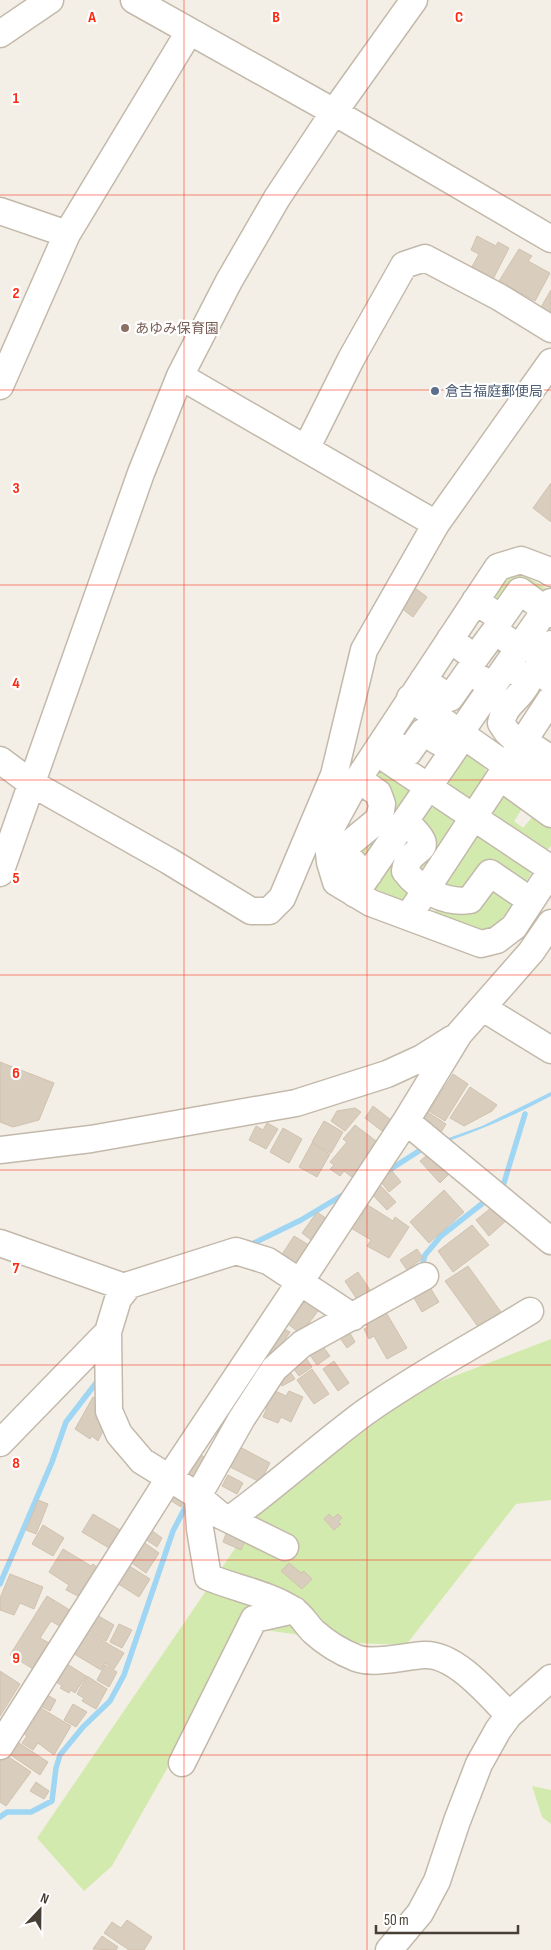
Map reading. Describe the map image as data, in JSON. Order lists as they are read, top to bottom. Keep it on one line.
{"places":["あゆみ保育園","倉吉福庭郵便局"],"scale_bar":"50 m","north":"top","grid":{"columns":["A","B","C"],"rows":["1","2","3","4","5","6","7","8","9"]}}
